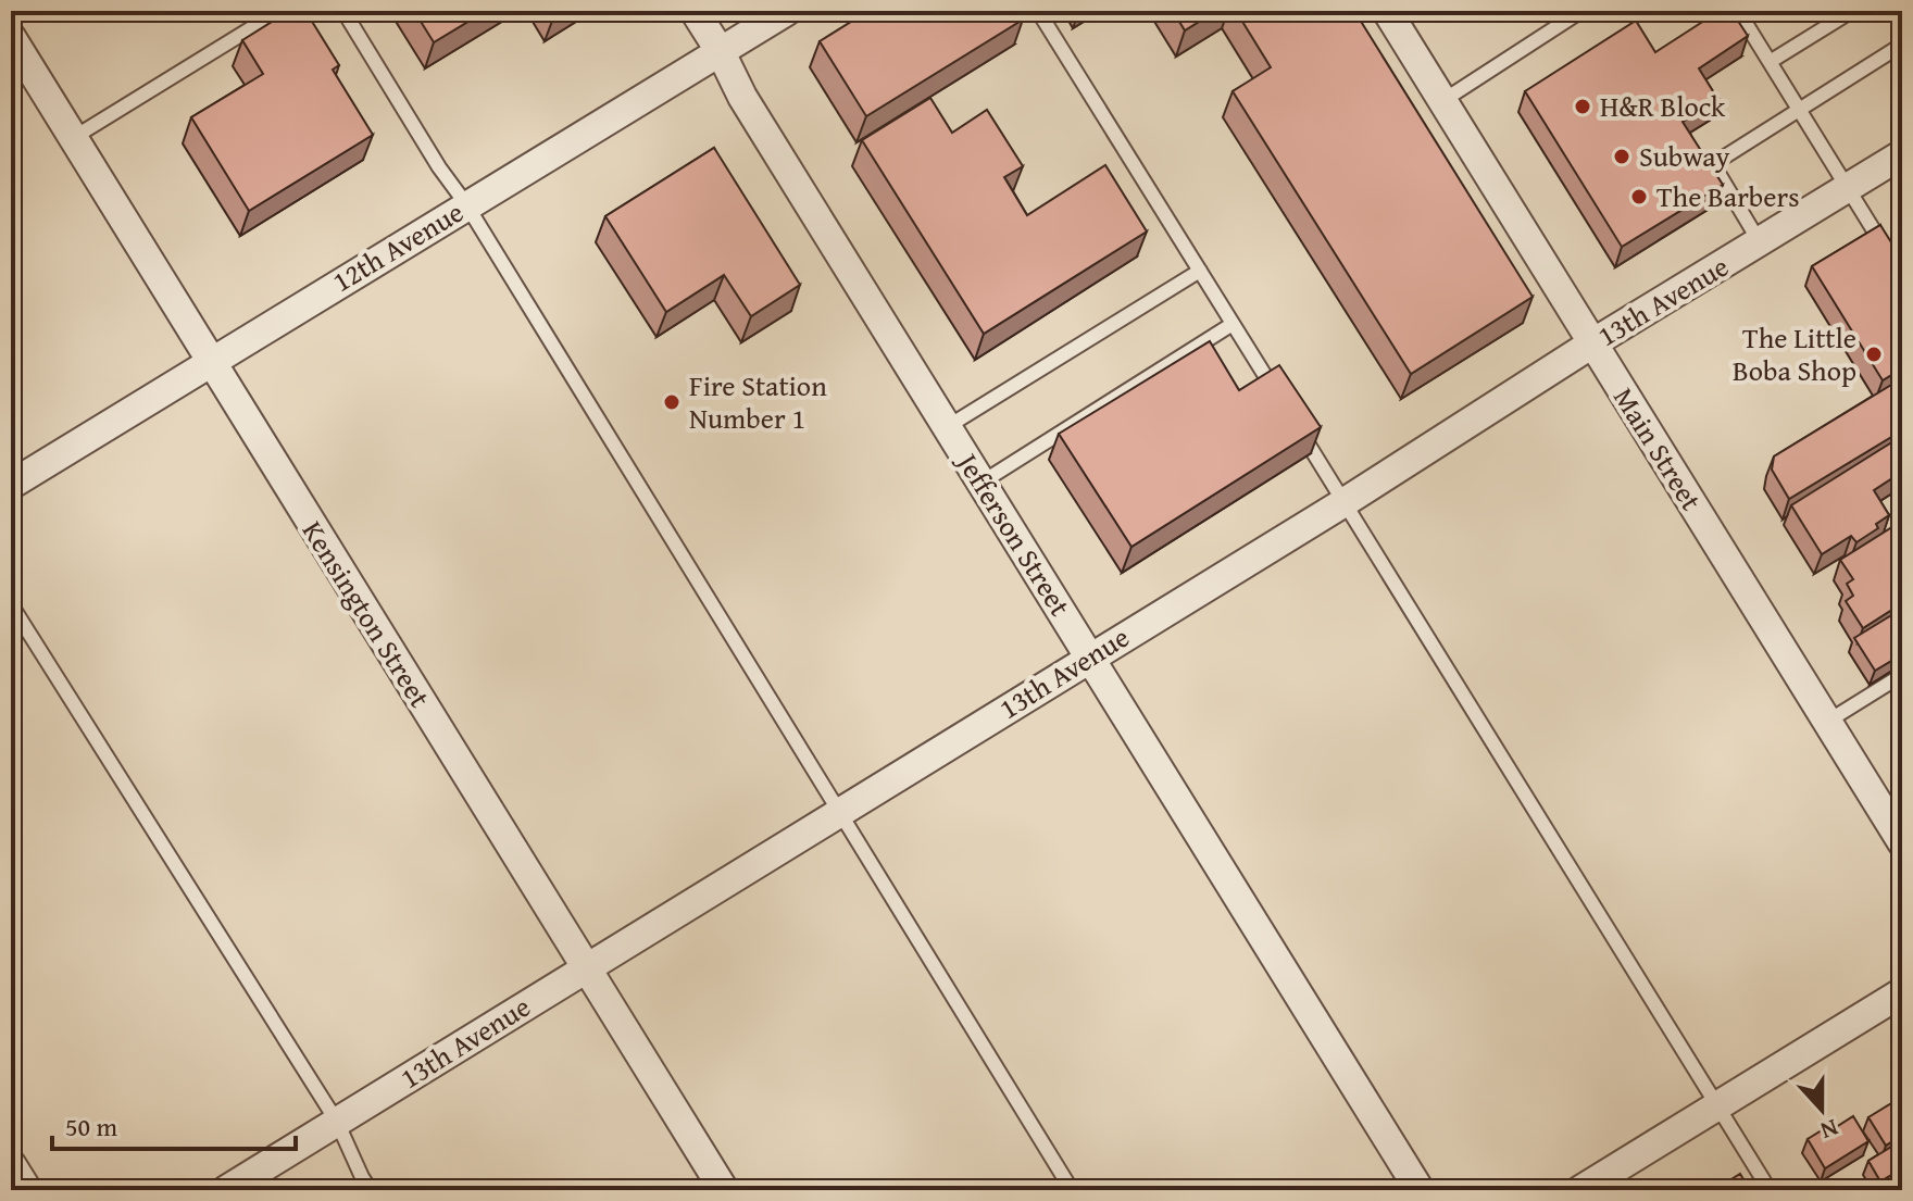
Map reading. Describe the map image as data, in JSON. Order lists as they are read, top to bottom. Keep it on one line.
{"streets":{"street":["12th Avenue","13th Avenue","Main Street","Jefferson Street","Kensington Street"]},"crossings":[["12th Avenue","Jefferson Street"],["12th Avenue","Kensington Street"],["13th Avenue","Main Street"],["13th Avenue","Jefferson Street"],["13th Avenue","Kensington Street"]],"places":["H&R Block","Subway","The Barbers","The Little Boba Shop","Fire Station Number 1"],"scale_bar":"50 m","north":"bottom"}
